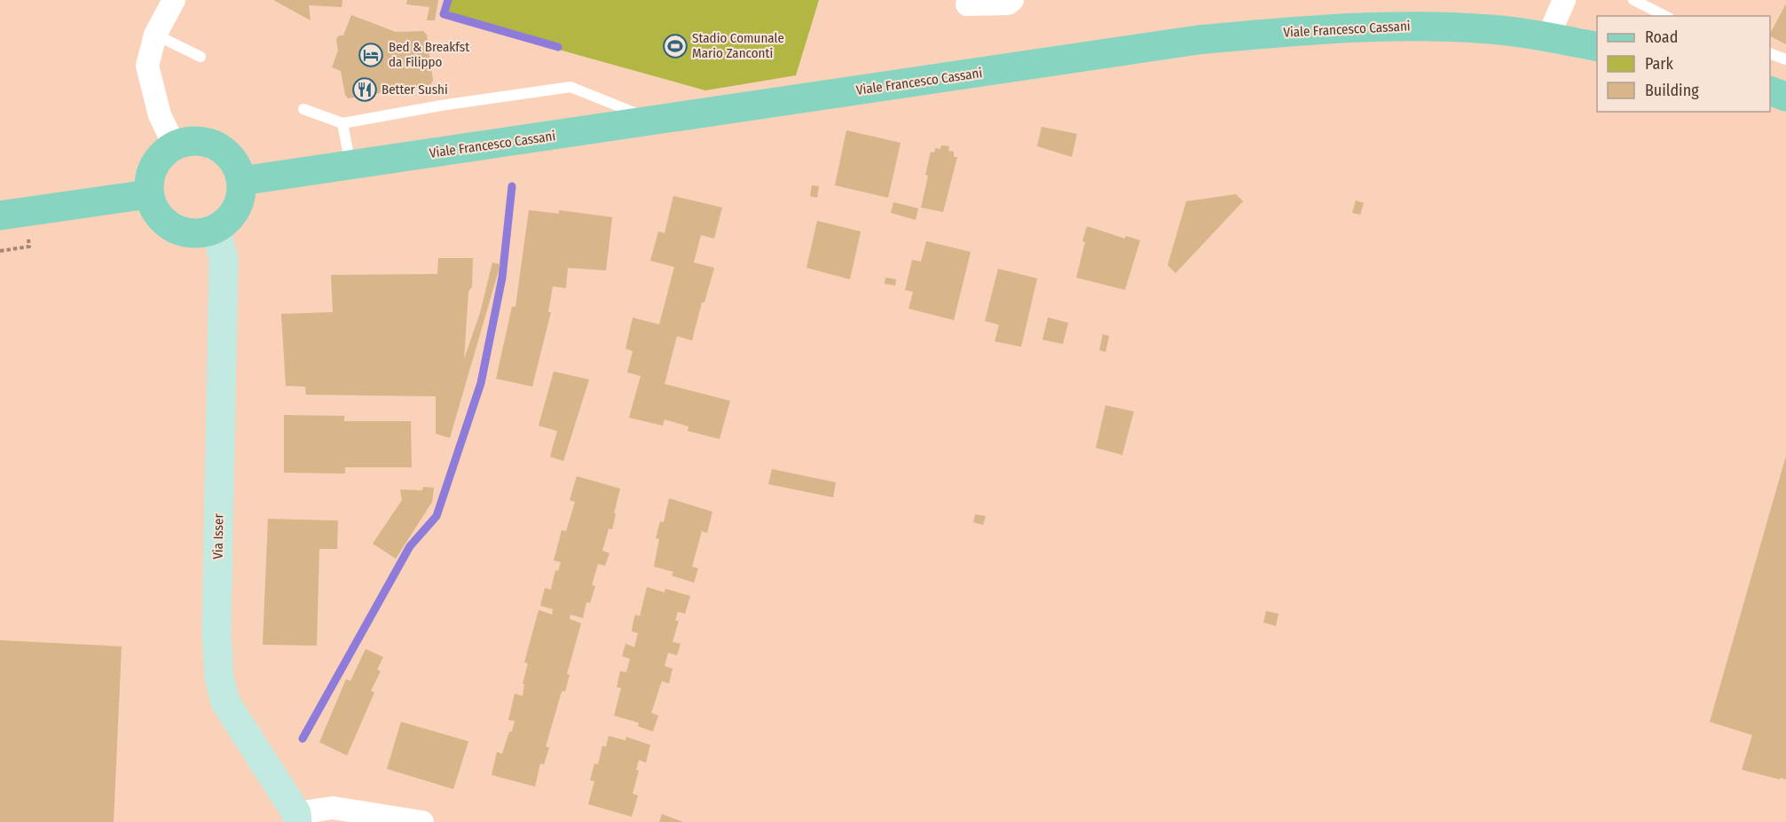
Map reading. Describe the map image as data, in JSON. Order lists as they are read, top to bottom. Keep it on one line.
{"streets":{"main road":["Viale Francesco Cassani"],"street":["Via Isser"]},"crossings":[["Viale Francesco Cassani","Via Isser"]],"places":{"sports":["Stadio Comunale Mario Zanconti"],"hotel":["Bed & Breakfst da Filippo"],"restaurant":["Better Sushi"]},"legend":["Road","Park","Building"]}
